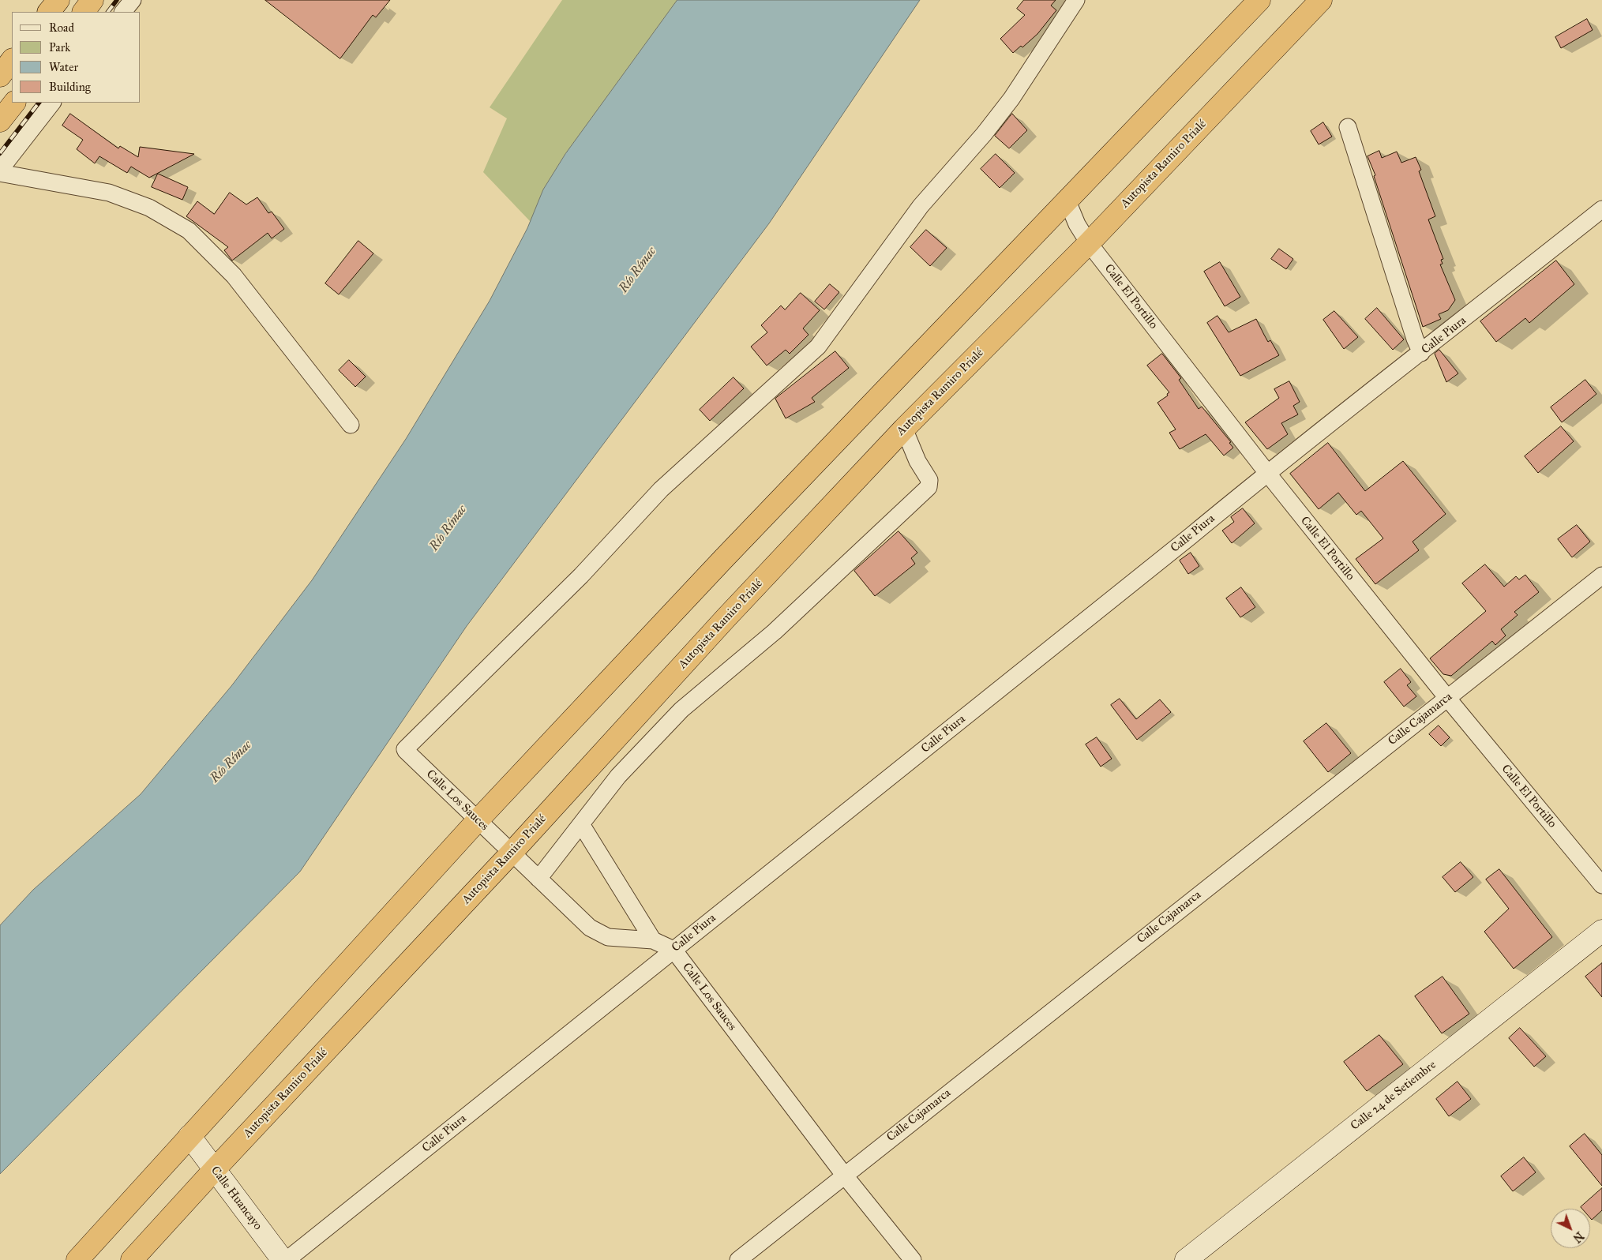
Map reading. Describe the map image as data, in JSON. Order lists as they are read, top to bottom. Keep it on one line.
{"streets":{"highway":["Autopista Ramiro Prialé"],"street":["Calle El Portillo","Calle Piura","Calle Cajamarca","Calle Los Sauces","Calle 24 de Setiembre","Calle Huancayo"]},"crossings":[["Autopista Ramiro Prialé","Calle El Portillo"],["Autopista Ramiro Prialé","Calle Los Sauces"],["Autopista Ramiro Prialé","Calle Huancayo"],["Calle El Portillo","Calle Piura"],["Calle El Portillo","Calle Cajamarca"],["Calle Piura","Calle Los Sauces"],["Calle Cajamarca","Calle Los Sauces"]],"water":["Río Rímac"],"legend":["Road","Park","Water","Building"],"north":"bottom right"}
